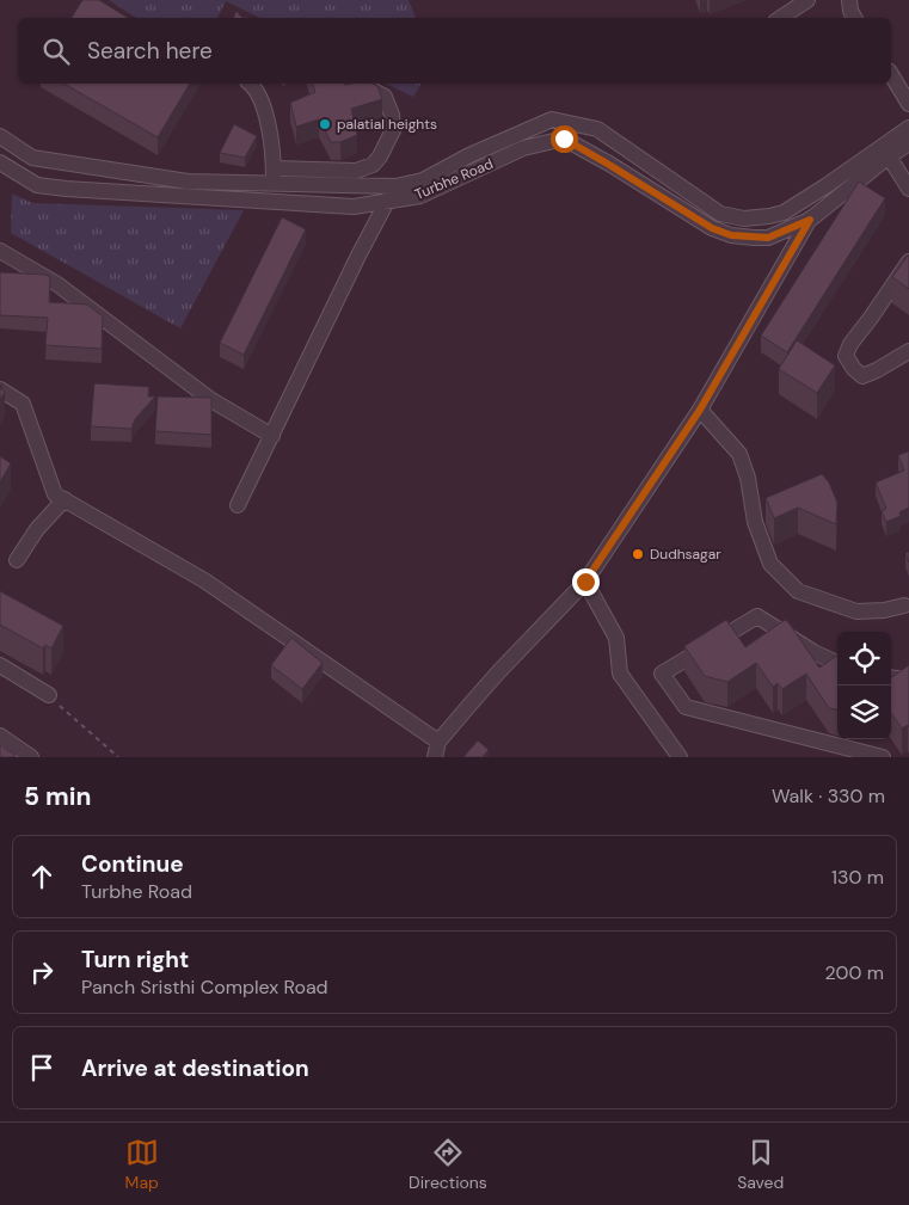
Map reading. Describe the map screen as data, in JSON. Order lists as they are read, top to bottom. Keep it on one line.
{"streets":{"street":["Turbhe Road"]},"places":["palatial heights","Dudhsagar"],"page":{"search":"Search here","heading":["5 min","Walk · 330 m"],"list":[["Continue","Turbhe Road","130 m"],["Turn right","Panch Sristhi Complex Road","200 m"],"Arrive at destination"],"nav":["Map","Directions","Saved"]}}
